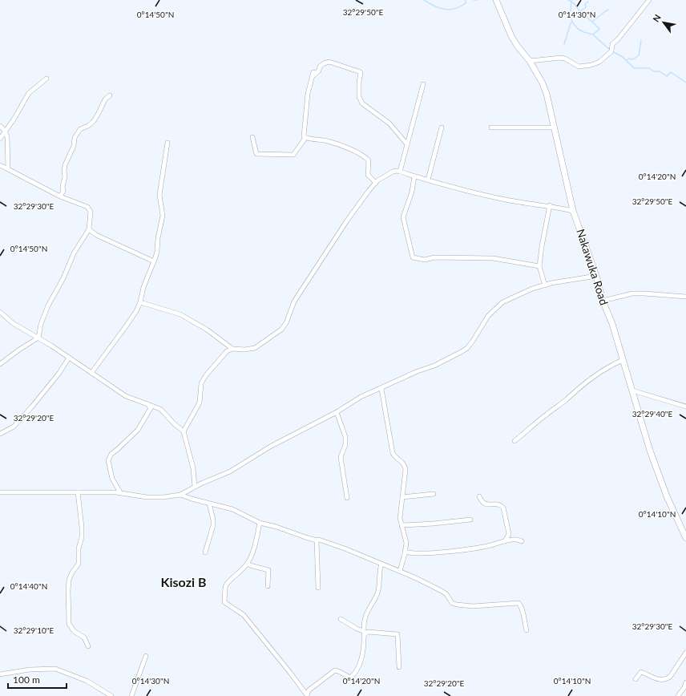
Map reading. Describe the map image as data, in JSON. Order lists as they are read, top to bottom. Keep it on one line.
{"streets":{"main road":["Nakawuka Road"]},"districts":["Kisozi B"],"scale_bar":"100 m","north":"top left","coordinates":["32°29'50\"E","0°14'50\"N","0°14'30\"N","0°14'20\"N","32°29'30\"E","32°29'40\"E","32°29'20\"E","0°14'10\"N","0°14'40\"N","32°29'10\"E"]}
